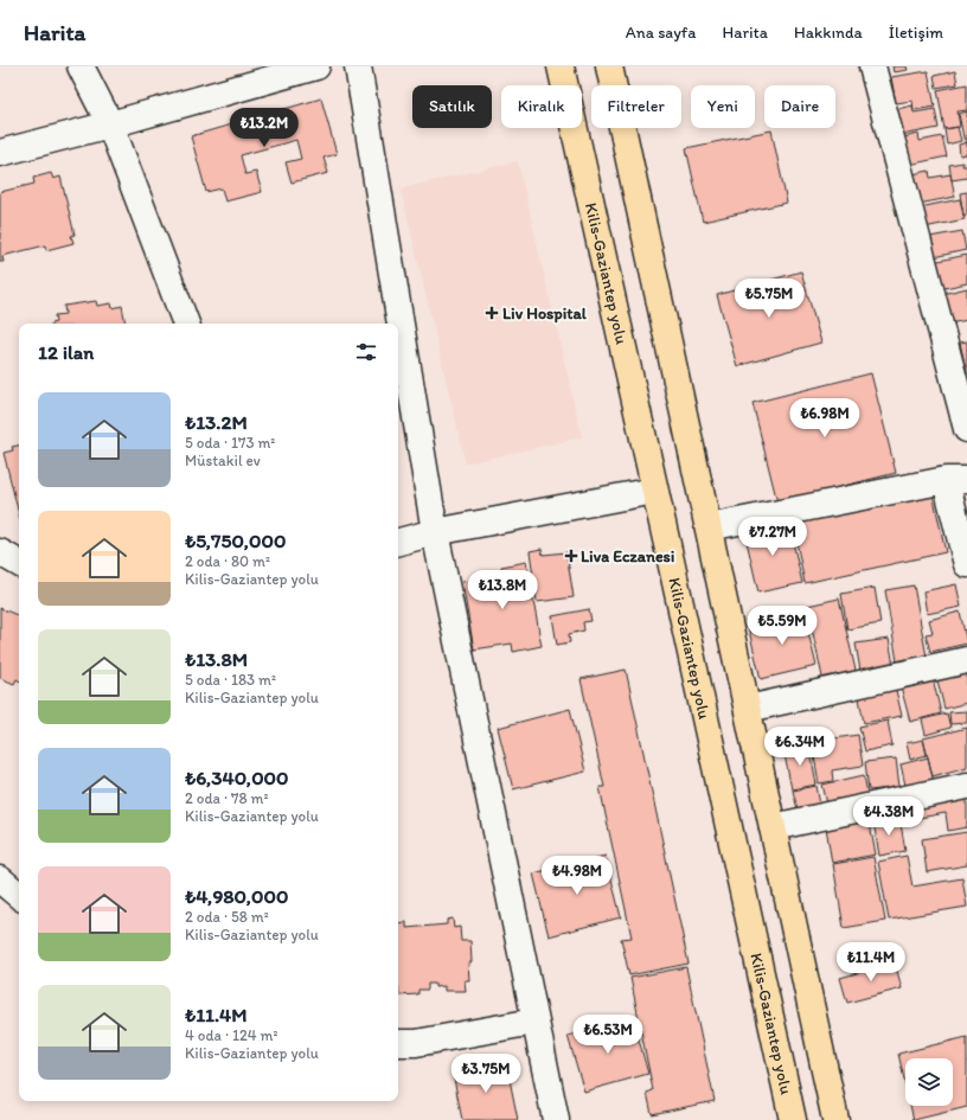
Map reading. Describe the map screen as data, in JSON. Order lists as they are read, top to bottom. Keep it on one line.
{"streets":{"highway":["Kilis-Gaziantep yolu"]},"places":{"health":["Liv Hospital","Liva Eczanesi"]},"page":{"header":"Harita","nav":["Ana sayfa","Harita","Hakkında","İletişim"],"chip":["Satılık","Kiralık","Filtreler","Yeni","Daire"],"price":["₺13.2M","₺5.75M","₺6.98M","₺7.27M","₺13.8M","₺5.59M","₺6.34M","₺4.38M","₺4.98M","₺11.4M","₺6.53M","₺3.75M"],"heading":"12 ilan","list":[{"name":"₺13.2M","note":"5 oda · 173 m² · Müstakil ev"},{"name":"₺5,750,000","note":"2 oda · 80 m² · Kilis-Gaziantep yolu"},{"name":"₺13.8M","note":"5 oda · 183 m² · Kilis-Gaziantep yolu"},{"name":"₺6,340,000","note":"2 oda · 78 m² · Kilis-Gaziantep yolu"},{"name":"₺4,980,000","note":"2 oda · 58 m² · Kilis-Gaziantep yolu"},{"name":"₺11.4M","note":"4 oda · 124 m² · Kilis-Gaziantep yolu"}]}}
